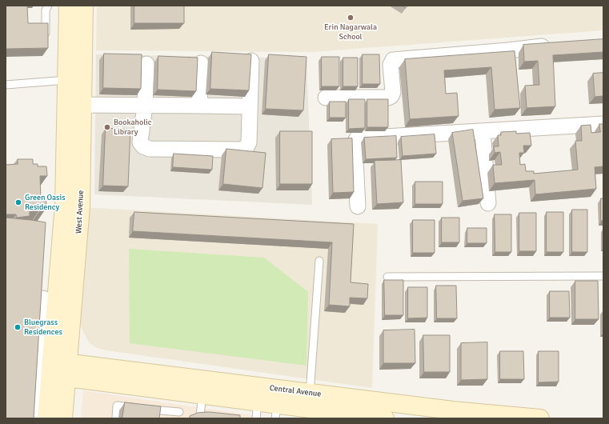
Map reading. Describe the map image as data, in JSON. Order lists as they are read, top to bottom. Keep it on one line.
{"streets":{"street":["West Avenue","Central Avenue"]},"crossings":[["West Avenue","Central Avenue"]],"places":["Erin Nagarwala School","Bookaholic Library","Green Oasis Residency","Bluegrass Residences"]}
